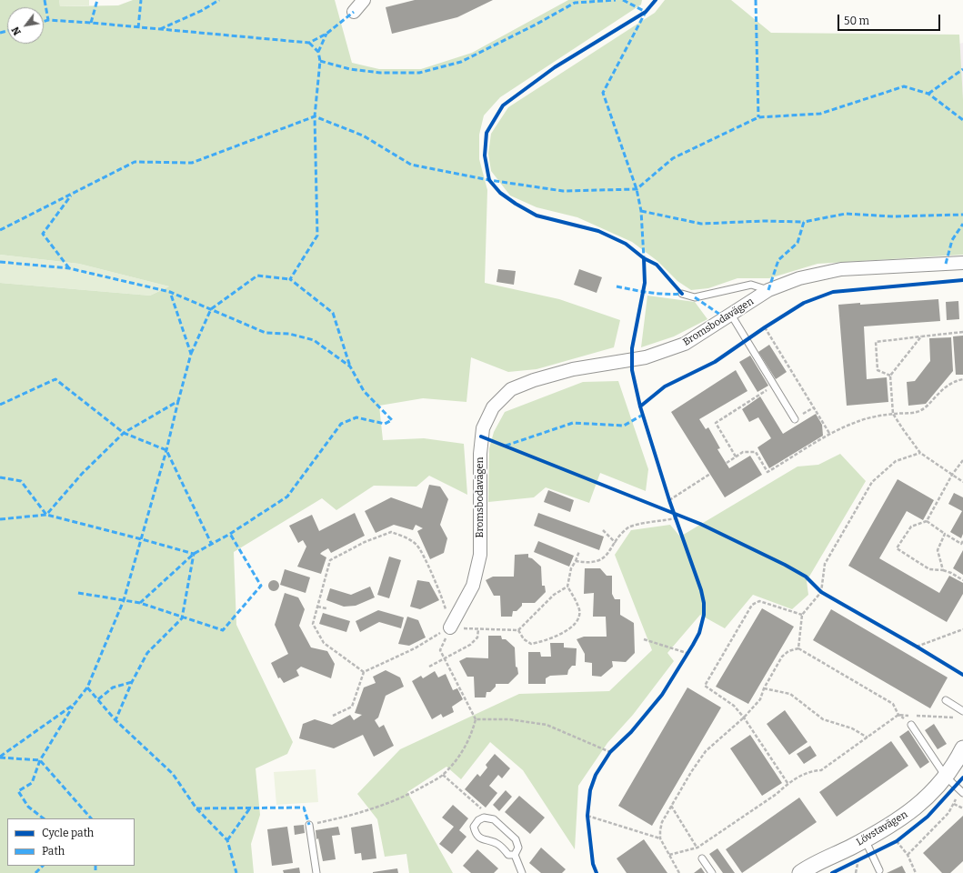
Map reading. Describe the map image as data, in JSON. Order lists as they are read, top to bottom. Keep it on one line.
{"streets":{"street":["Bromsbodavägen","Lövstavägen"]},"legend":["Cycle path","Path"],"scale_bar":"50 m","north":"bottom left"}
